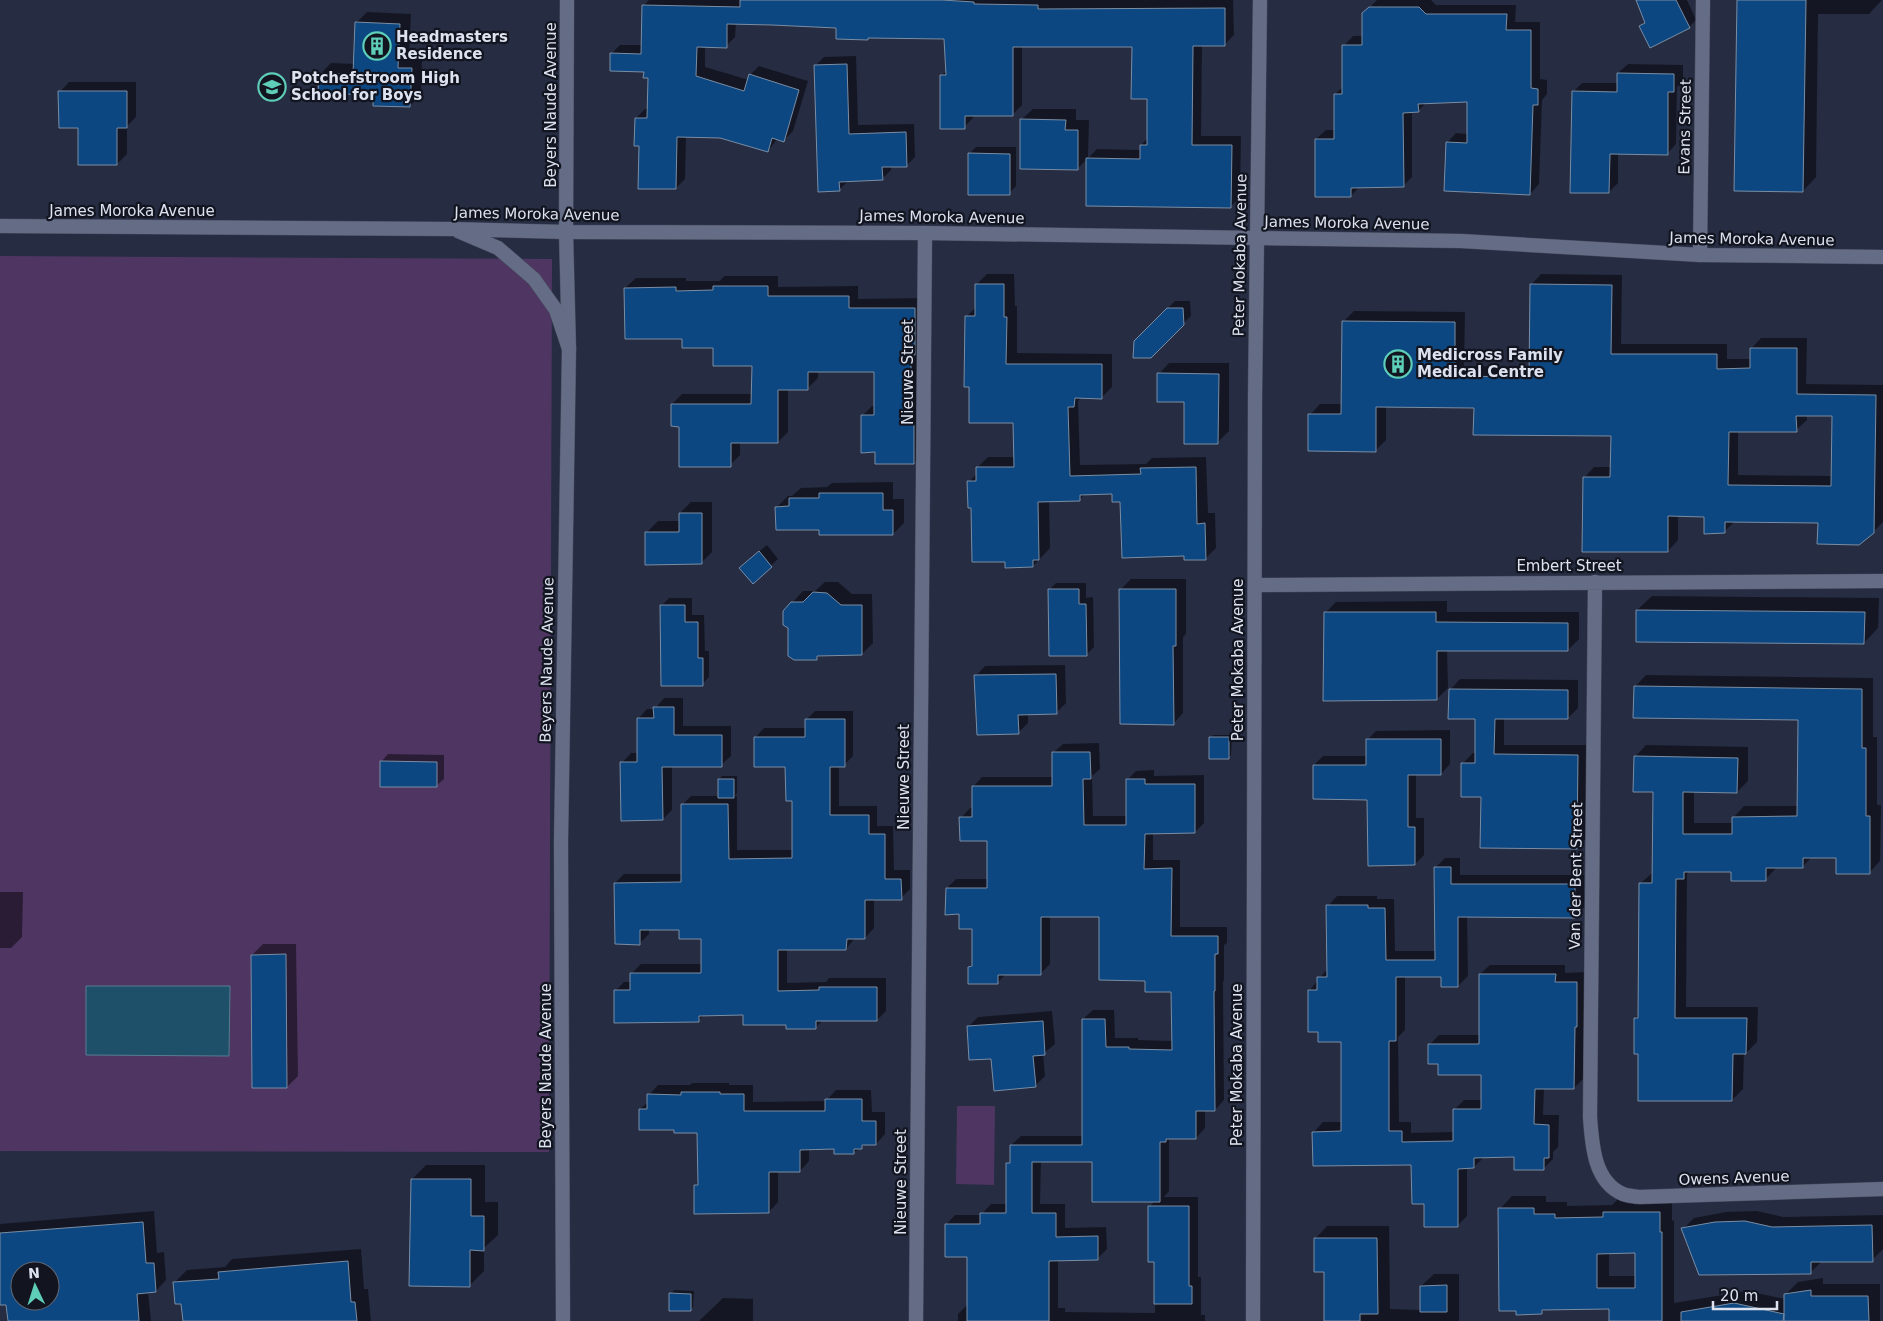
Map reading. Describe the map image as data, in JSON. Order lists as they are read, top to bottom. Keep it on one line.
{"streets":{"street":["Beyers Naude Avenue","Evans Street","James Moroka Avenue","Peter Mokaba Avenue","Nieuwe Street","Embert Street","Van der Bent Street","Owens Avenue"]},"crossings":[["Beyers Naude Avenue","James Moroka Avenue"],["Evans Street","James Moroka Avenue"],["James Moroka Avenue","Peter Mokaba Avenue"],["James Moroka Avenue","Nieuwe Street"],["Peter Mokaba Avenue","Embert Street"],["Embert Street","Van der Bent Street"],["Van der Bent Street","Owens Avenue"]],"places":{"building":["Headmasters Residence","Medicross Family Medical Centre"],"school or university":["Potchefstroom High School for Boys"]},"scale_bar":"20 m","north":"top"}
